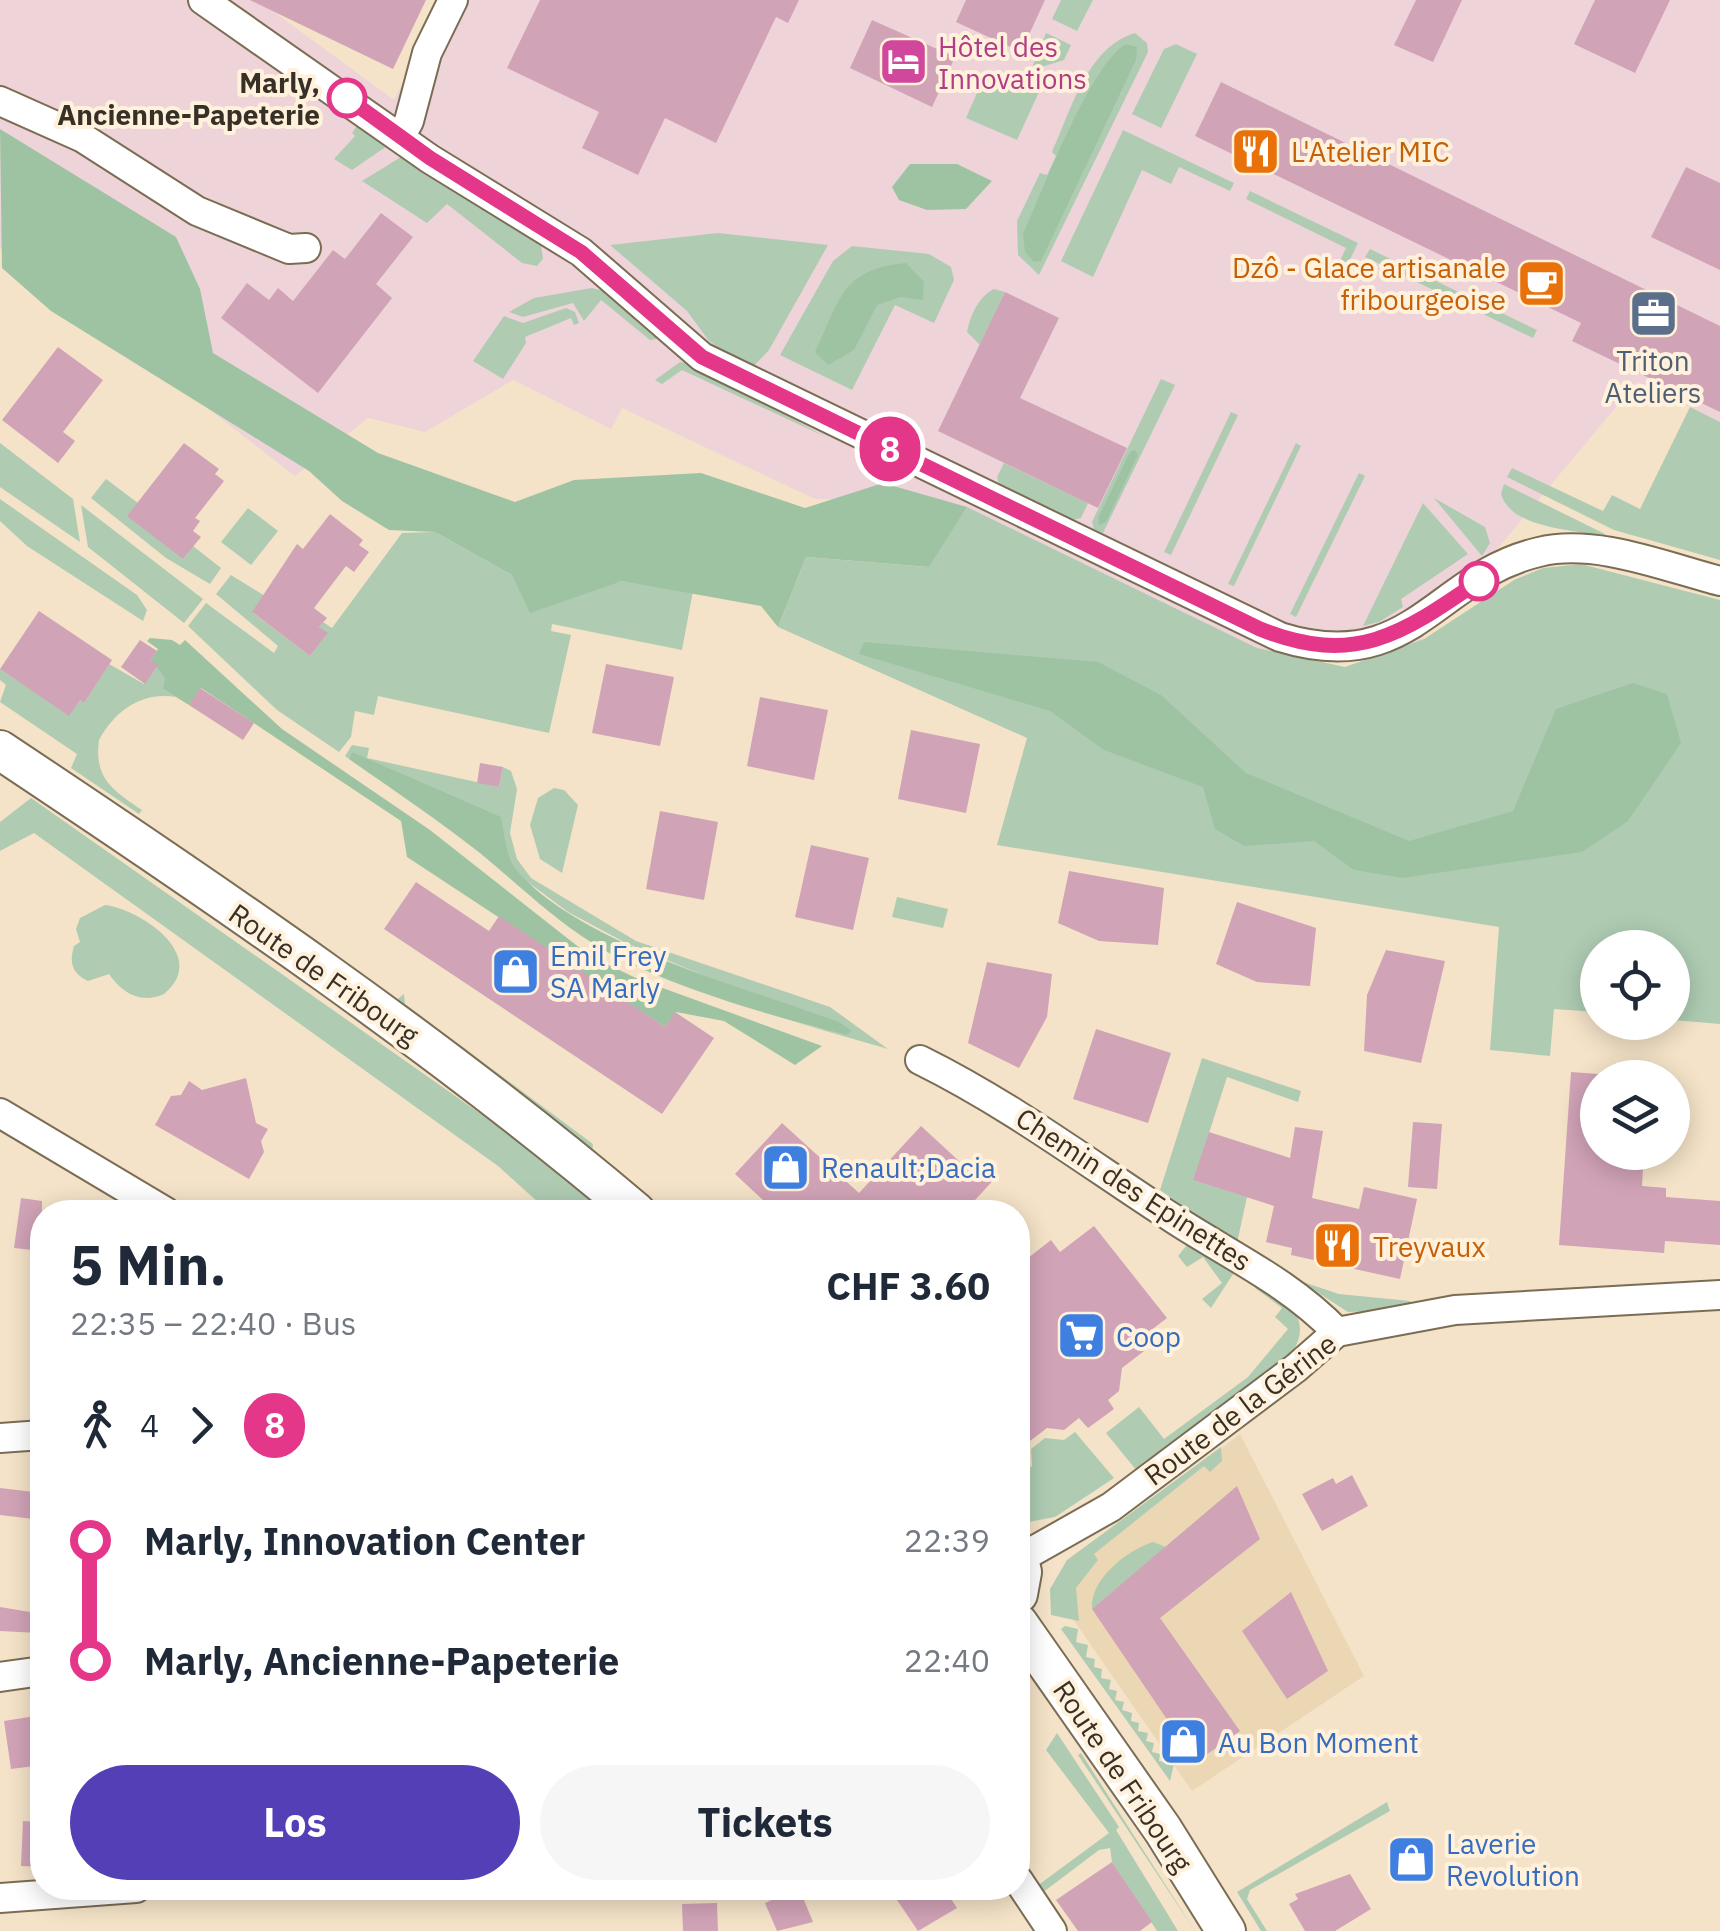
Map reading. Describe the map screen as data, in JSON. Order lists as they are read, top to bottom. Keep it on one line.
{"streets":{"main road":["Route de Fribourg"],"street":["Chemin des Epinettes","Route de la Gérine"]},"crossings":[["Chemin des Epinettes","Route de la Gérine"]],"places":{"hotel":["Hôtel des Innovations"],"other":["Marly, Ancienne-Papeterie"],"restaurant":["L'Atelier MIC","Treyvaux"],"cafe":["Dzô - Glace artisanale fribourgeoise"],"office":["Triton Ateliers"],"shop":["Emil Frey SA Marly","Renault;Dacia","Au Bon Moment","Laverie Revolution"],"supermarket":["Coop"]},"lines":["bus line 8"],"page":{"on_map":"8","heading":["5 Min.","22:35 – 22:40 · Bus","CHF 3.60"],"legs":["4","8"],"list":[{"name":"Marly, Innovation Center","value":"22:39"},{"name":"Marly, Ancienne-Papeterie","value":"22:40"}],"buttons":["Los","Tickets"]}}
